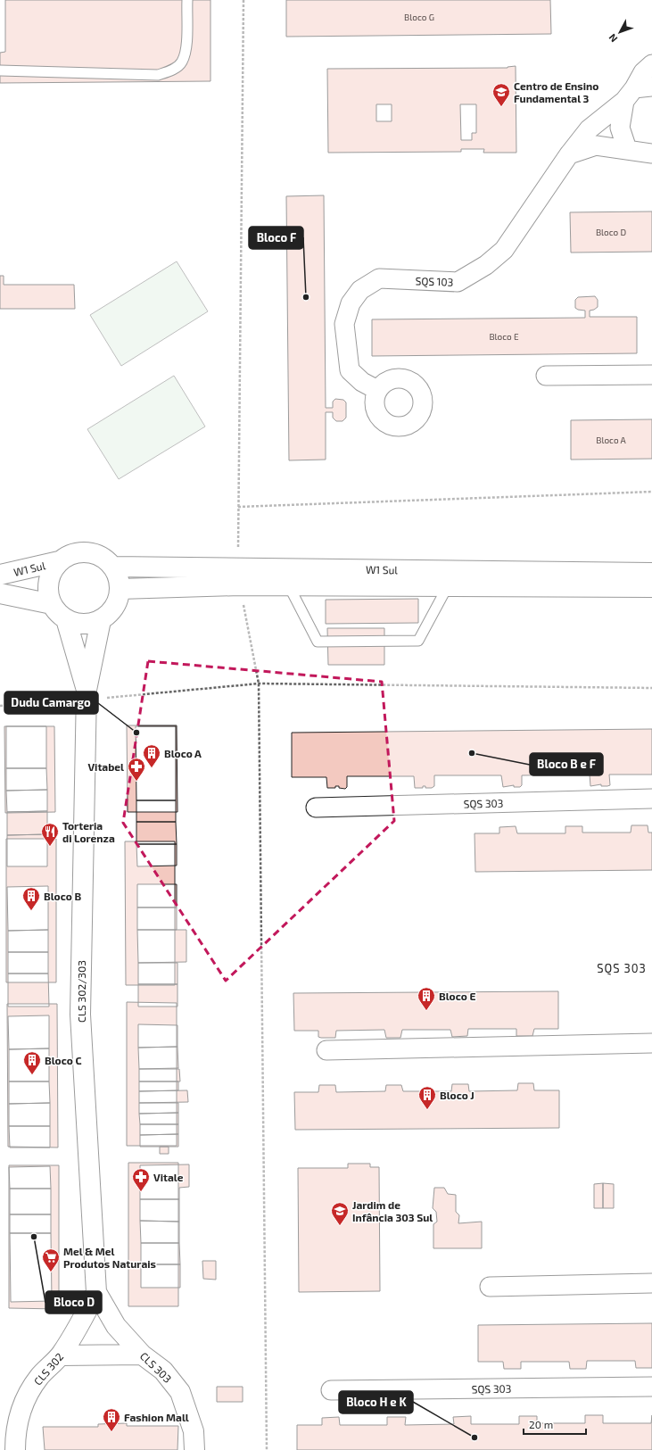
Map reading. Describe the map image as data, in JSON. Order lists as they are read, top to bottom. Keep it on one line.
{"streets":{"street":["SQS 103","W1 Sul","SQS 303","CLS 302/303","CLS 303","CLS 302"]},"crossings":[["W1 Sul","CLS 302/303"],["CLS 302/303","CLS 303"],["CLS 302/303","CLS 302"],["CLS 303","CLS 302"]],"districts":["SQS 303"],"places":{"school or university":["Centro de Ensino Fundamental 3","Jardim de Infância 303 Sul"],"other":["Bloco F","Dudu Camargo","Bloco B e F","Bloco D","Bloco H e K"],"building":["Bloco A","Bloco B","Bloco E","Bloco C","Bloco J","Fashion Mall"],"pharmacy":["Vitabel","Vitale"],"restaurant":["Torteria di Lorenza"],"supermarket":["Mel & Mel Produtos Naturais"]},"house_numbers":["Bloco G","Bloco D","Bloco E","Bloco A"],"scale_bar":"20 m","north":"bottom left"}
